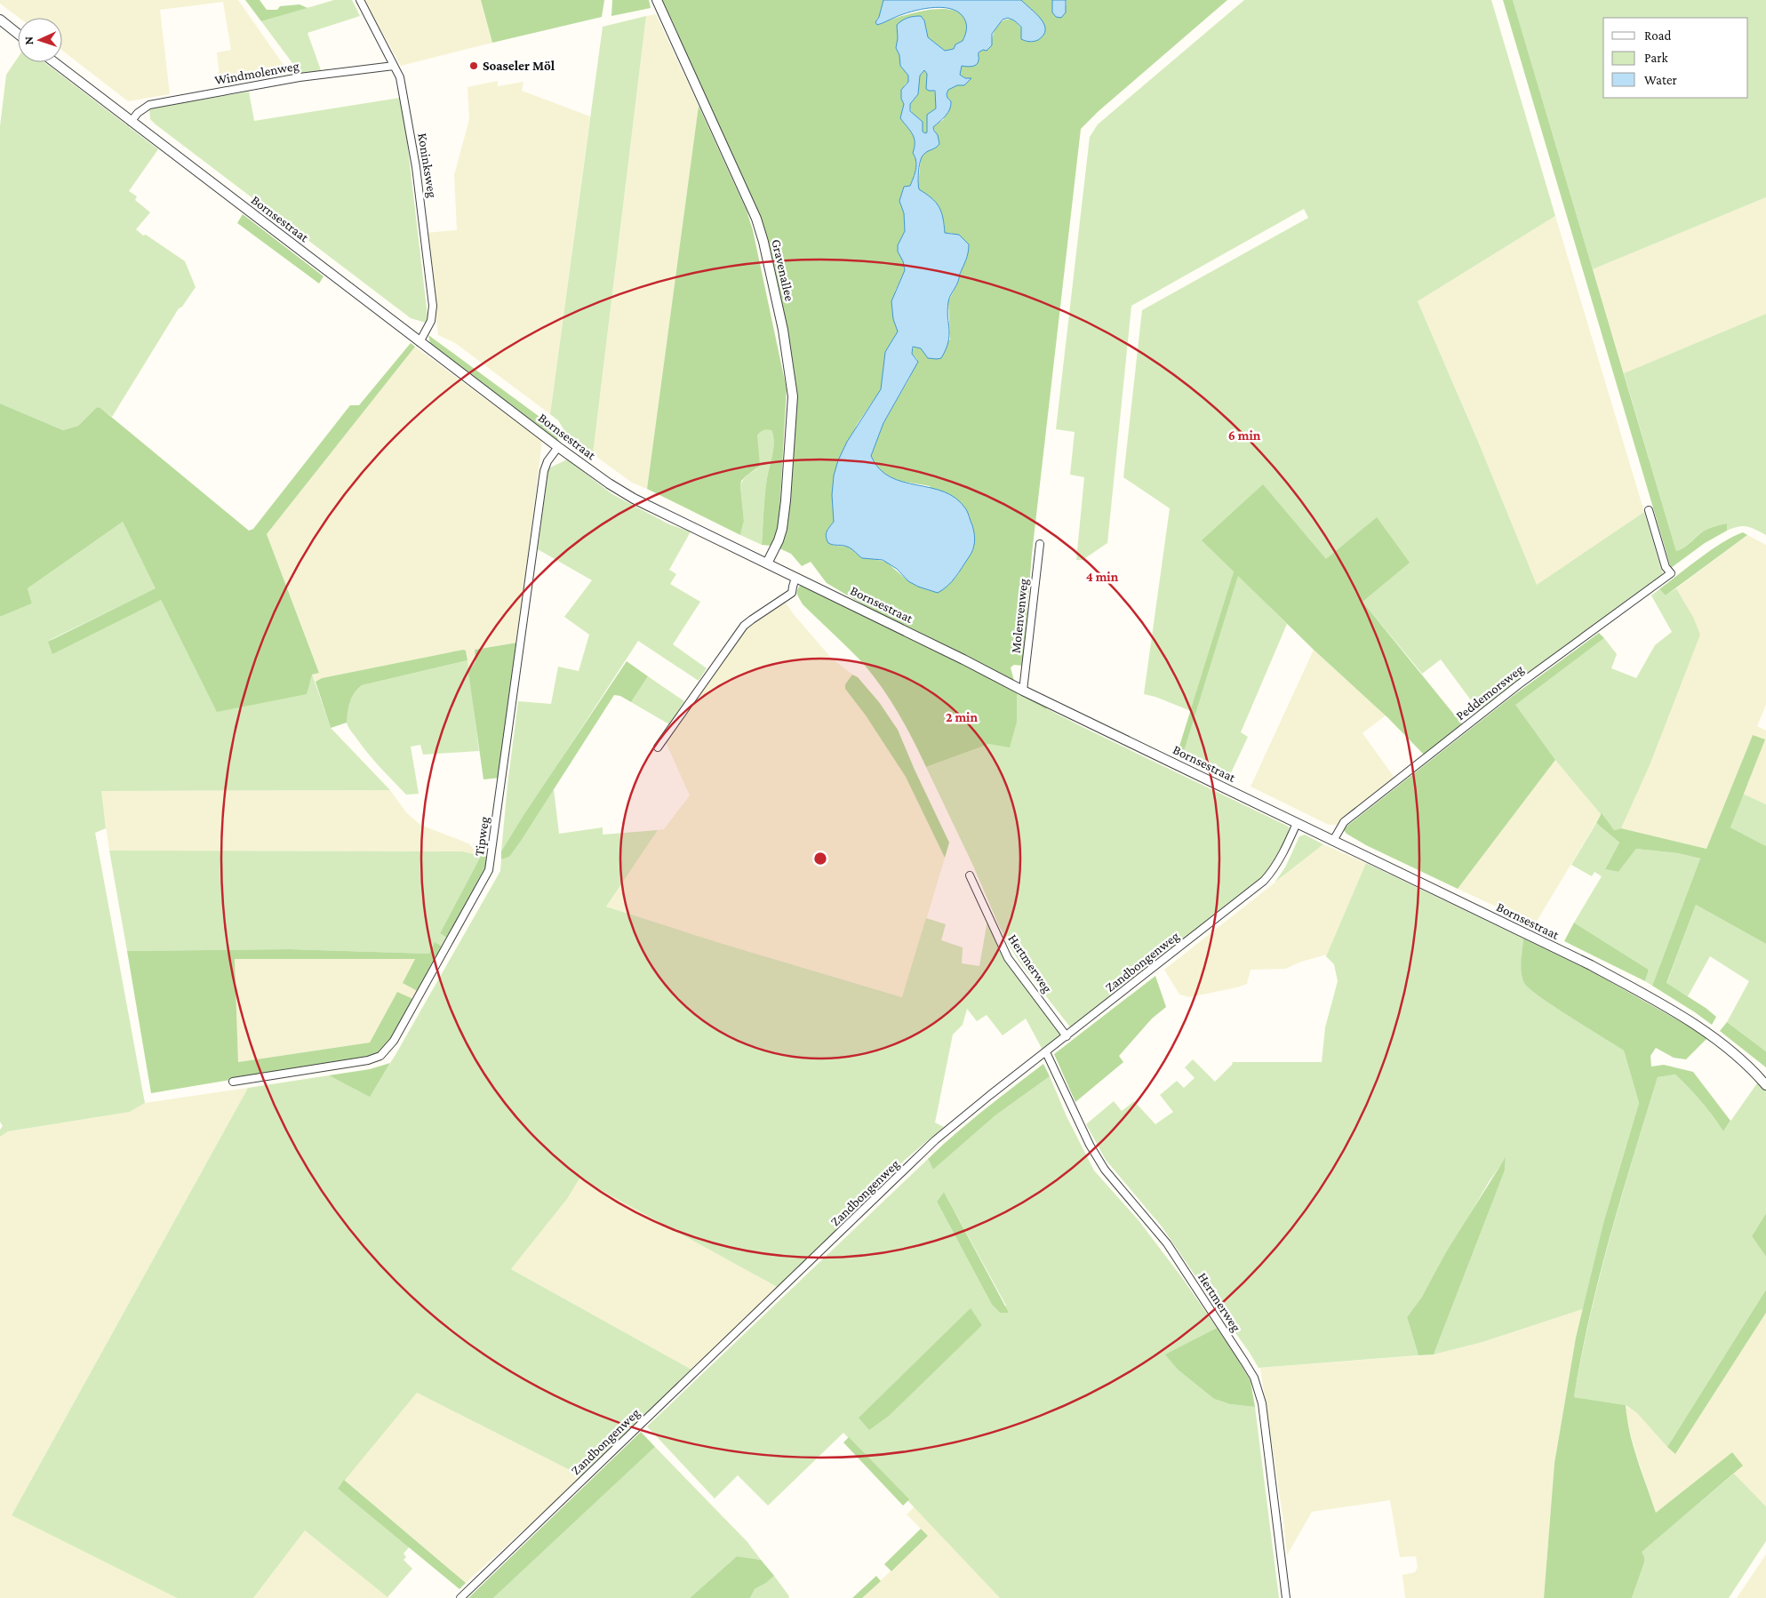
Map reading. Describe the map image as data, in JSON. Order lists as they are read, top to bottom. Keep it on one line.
{"streets":{"street":["Windmolenweg","Koninksweg","Bornsestraat","Gravenallee","Molenvenweg","Peddemorsweg","Tipweg","Zandbongenweg","Hertmerweg"]},"crossings":[["Windmolenweg","Koninksweg"],["Windmolenweg","Bornsestraat"],["Koninksweg","Bornsestraat"],["Bornsestraat","Gravenallee"],["Bornsestraat","Molenvenweg"],["Bornsestraat","Peddemorsweg"],["Bornsestraat","Tipweg"],["Bornsestraat","Zandbongenweg"],["Zandbongenweg","Hertmerweg"]],"places":["Soaseler Möl"],"legend":["Road","Park","Water"],"north":"left","rings":["6 min","4 min","2 min"]}
